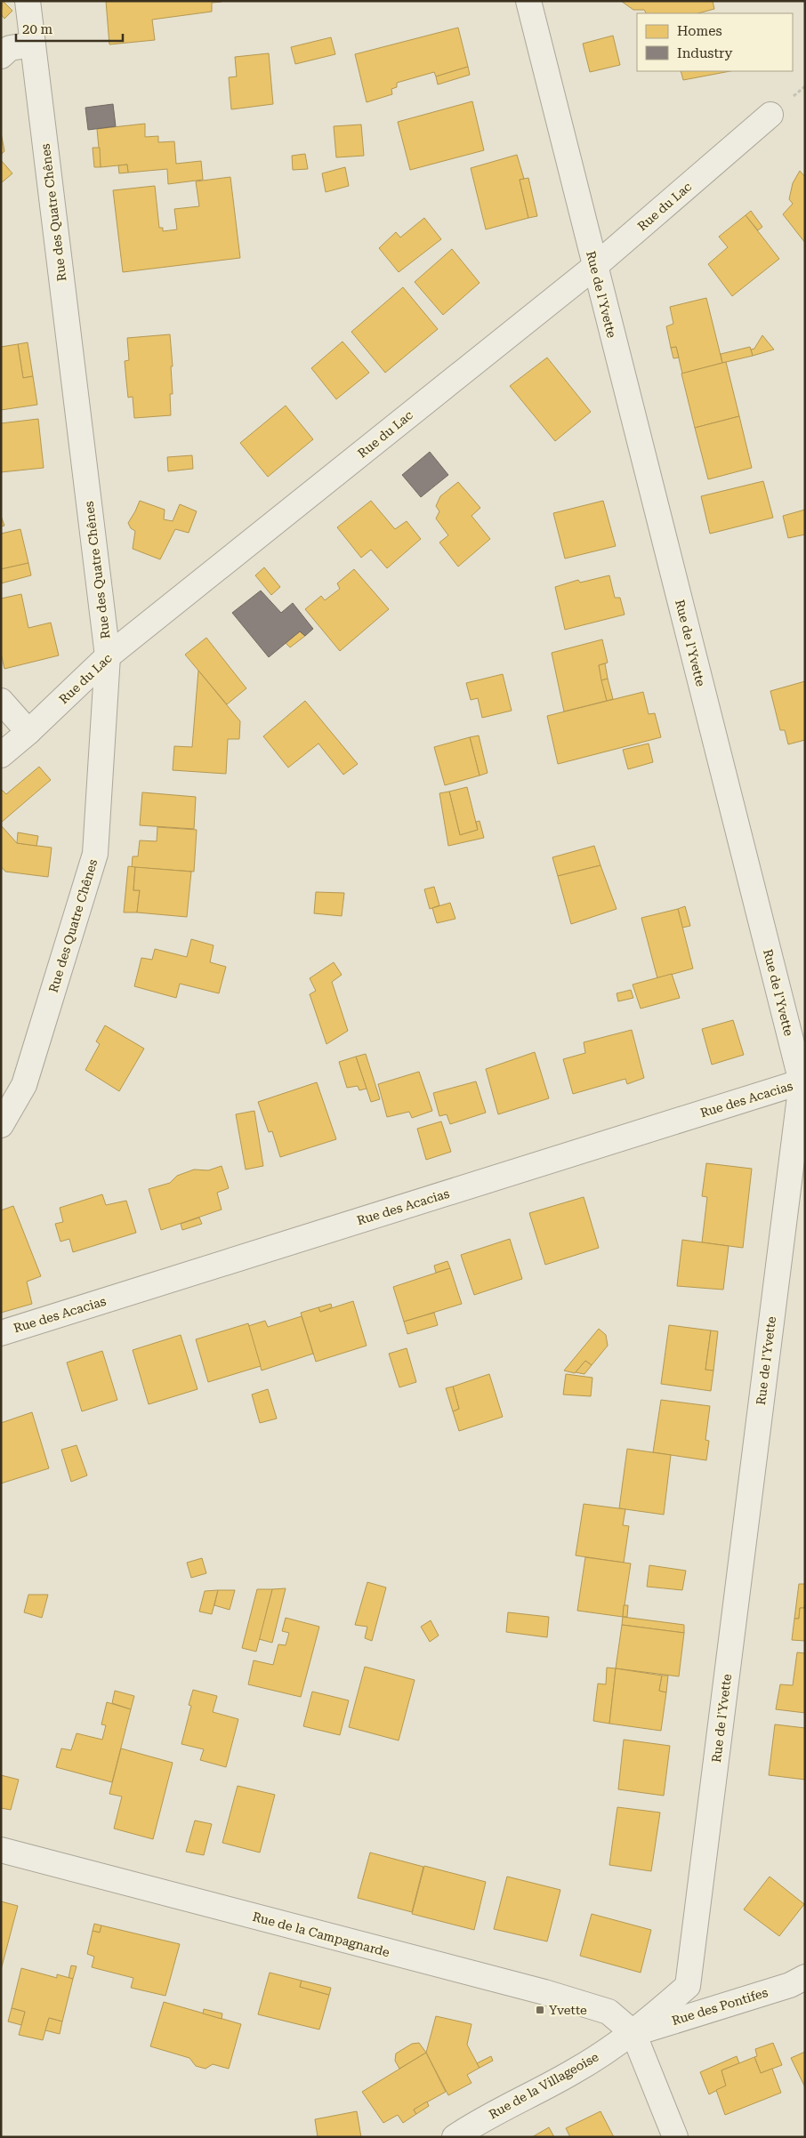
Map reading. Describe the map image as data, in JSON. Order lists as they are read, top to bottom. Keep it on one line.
{"streets":{"street":["Rue du Lac","Rue des Quatre Chênes","Rue de l'Yvette","Rue des Acacias","Rue de la Campagnarde","Rue des Pontifes","Rue de la Villageoise"]},"crossings":[["Rue du Lac","Rue des Quatre Chênes"],["Rue du Lac","Rue de l'Yvette"],["Rue de l'Yvette","Rue des Acacias"],["Rue de l'Yvette","Rue de la Campagnarde"],["Rue de l'Yvette","Rue des Pontifes"],["Rue de l'Yvette","Rue de la Villageoise"],["Rue de la Campagnarde","Rue des Pontifes"],["Rue de la Campagnarde","Rue de la Villageoise"],["Rue des Pontifes","Rue de la Villageoise"]],"places":{"transit":["Yvette"]},"legend":["Homes","Industry"],"scale_bar":"20 m"}
